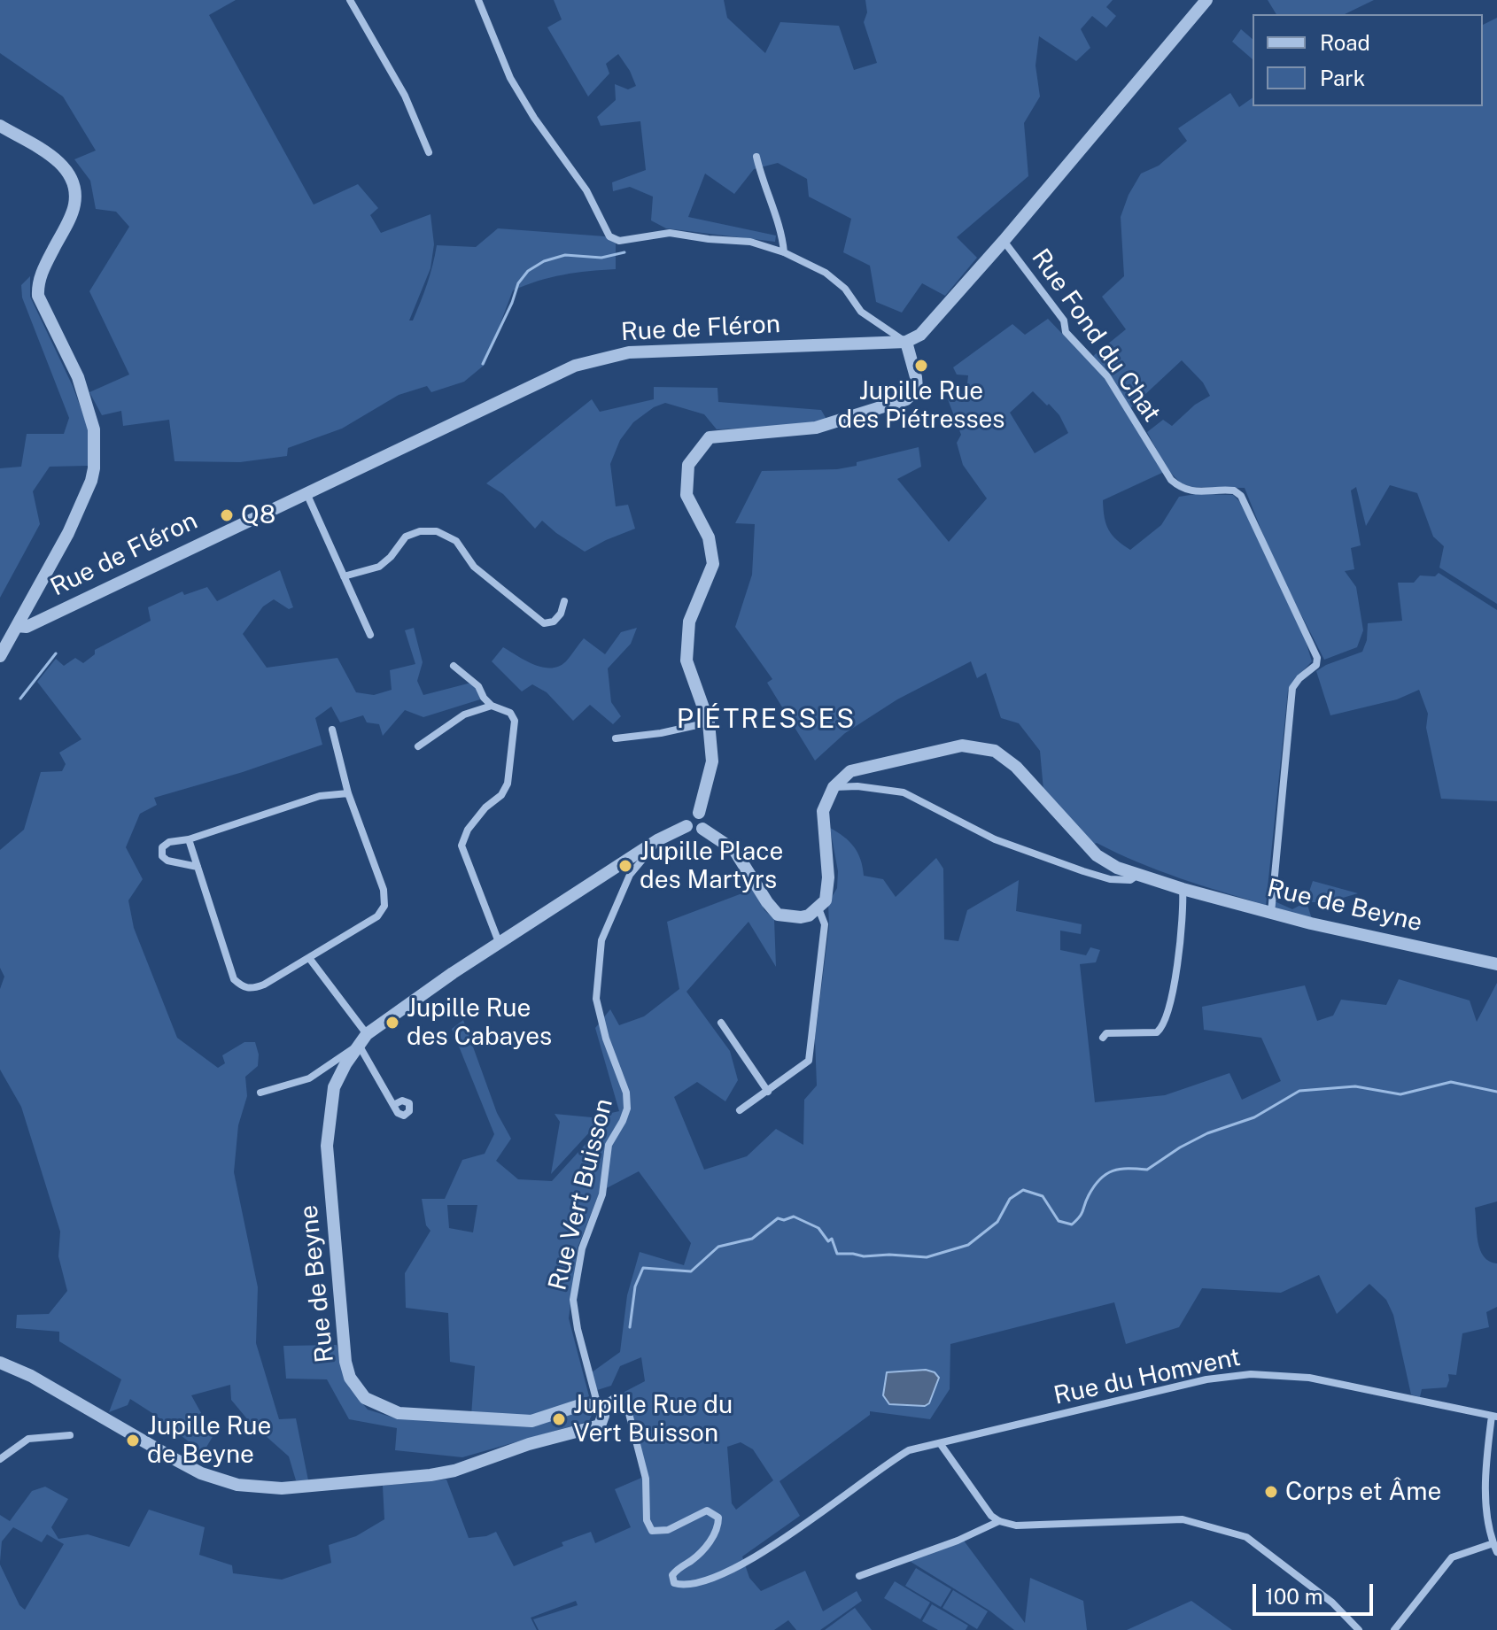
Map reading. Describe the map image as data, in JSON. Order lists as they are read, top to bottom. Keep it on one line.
{"streets":{"street":["Rue de Fléron","Rue Fond du Chat","Rue de Beyne","Rue Vert Buisson","Rue du Homvent"]},"crossings":[["Rue Fond du Chat","Rue de Beyne"],["Rue de Beyne","Rue Vert Buisson"],["Rue de Beyne","Rue du Homvent"],["Rue Vert Buisson","Rue du Homvent"]],"districts":["PIÉTRESSES"],"places":["Jupille Rue des Piétresses","Q8","Jupille Place des Martyrs","Jupille Rue des Cabayes","Jupille Rue du Vert Buisson","Jupille Rue de Beyne","Corps et Âme"],"legend":["Road","Park"],"scale_bar":"100 m"}
